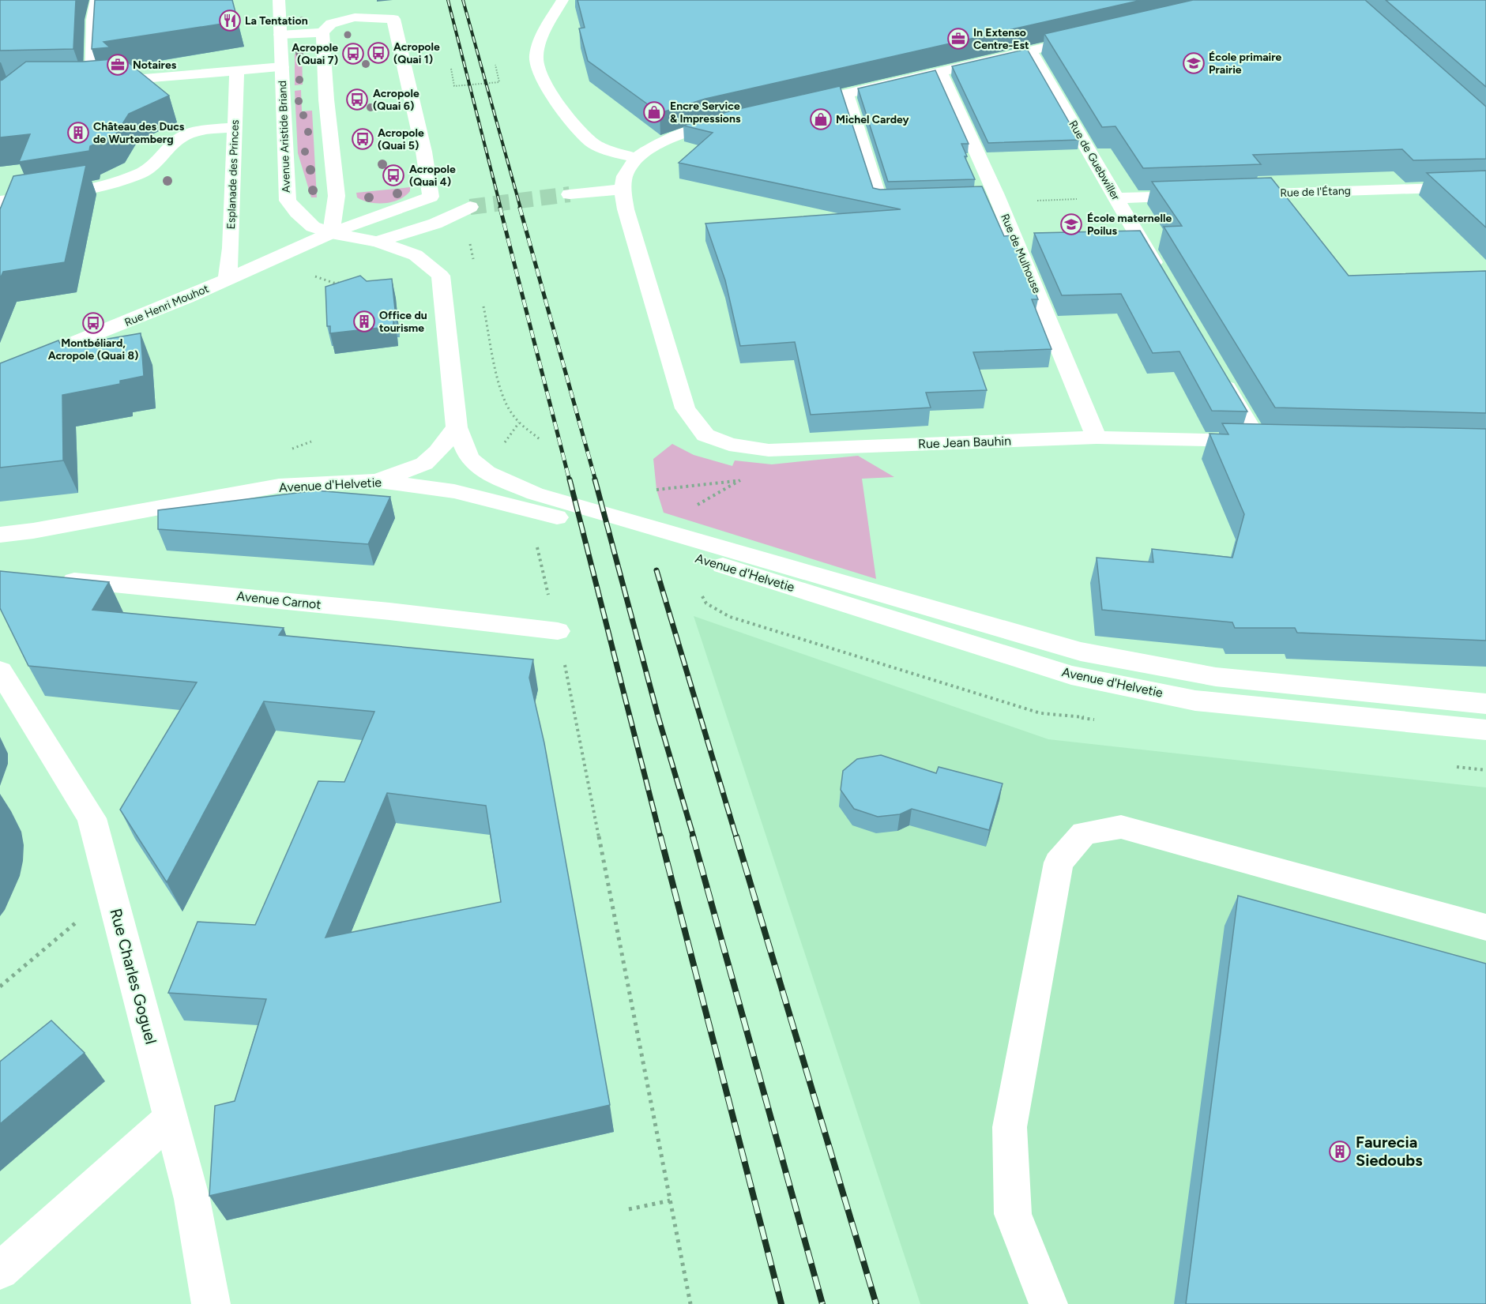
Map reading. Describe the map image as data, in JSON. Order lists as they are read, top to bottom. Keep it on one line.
{"streets":{"street":["Avenue Aristide Briand","Rue de Guebwiller","Esplanade des Princes","Rue de l'Étang","Rue de Mulhouse","Rue Henri Mouhot","Rue Jean Bauhin","Avenue d'Helvetie","Avenue Carnot","Rue Charles Goguel"]},"crossings":[["Avenue Aristide Briand","Rue Henri Mouhot"],["Avenue Aristide Briand","Avenue d'Helvetie"],["Esplanade des Princes","Rue Henri Mouhot"],["Rue de Mulhouse","Rue Jean Bauhin"]],"places":{"restaurant":["La Tentation"],"office":["In Extenso Centre-Est","Notaires"],"bus stop":["Acropole (Quai 1)","Acropole (Quai 7)","Acropole (Quai 6)","Acropole (Quai 5)","Acropole (Quai 4)","Montbéliard, Acropole (Quai 8)"],"school or university":["École primaire Prairie","École maternelle Poilus"],"shop":["Encre Service & Impressions","Michel Cardey"],"building":["Château des Ducs de Wurtemberg","Office du tourisme","Faurecia Siedoubs"]}}
